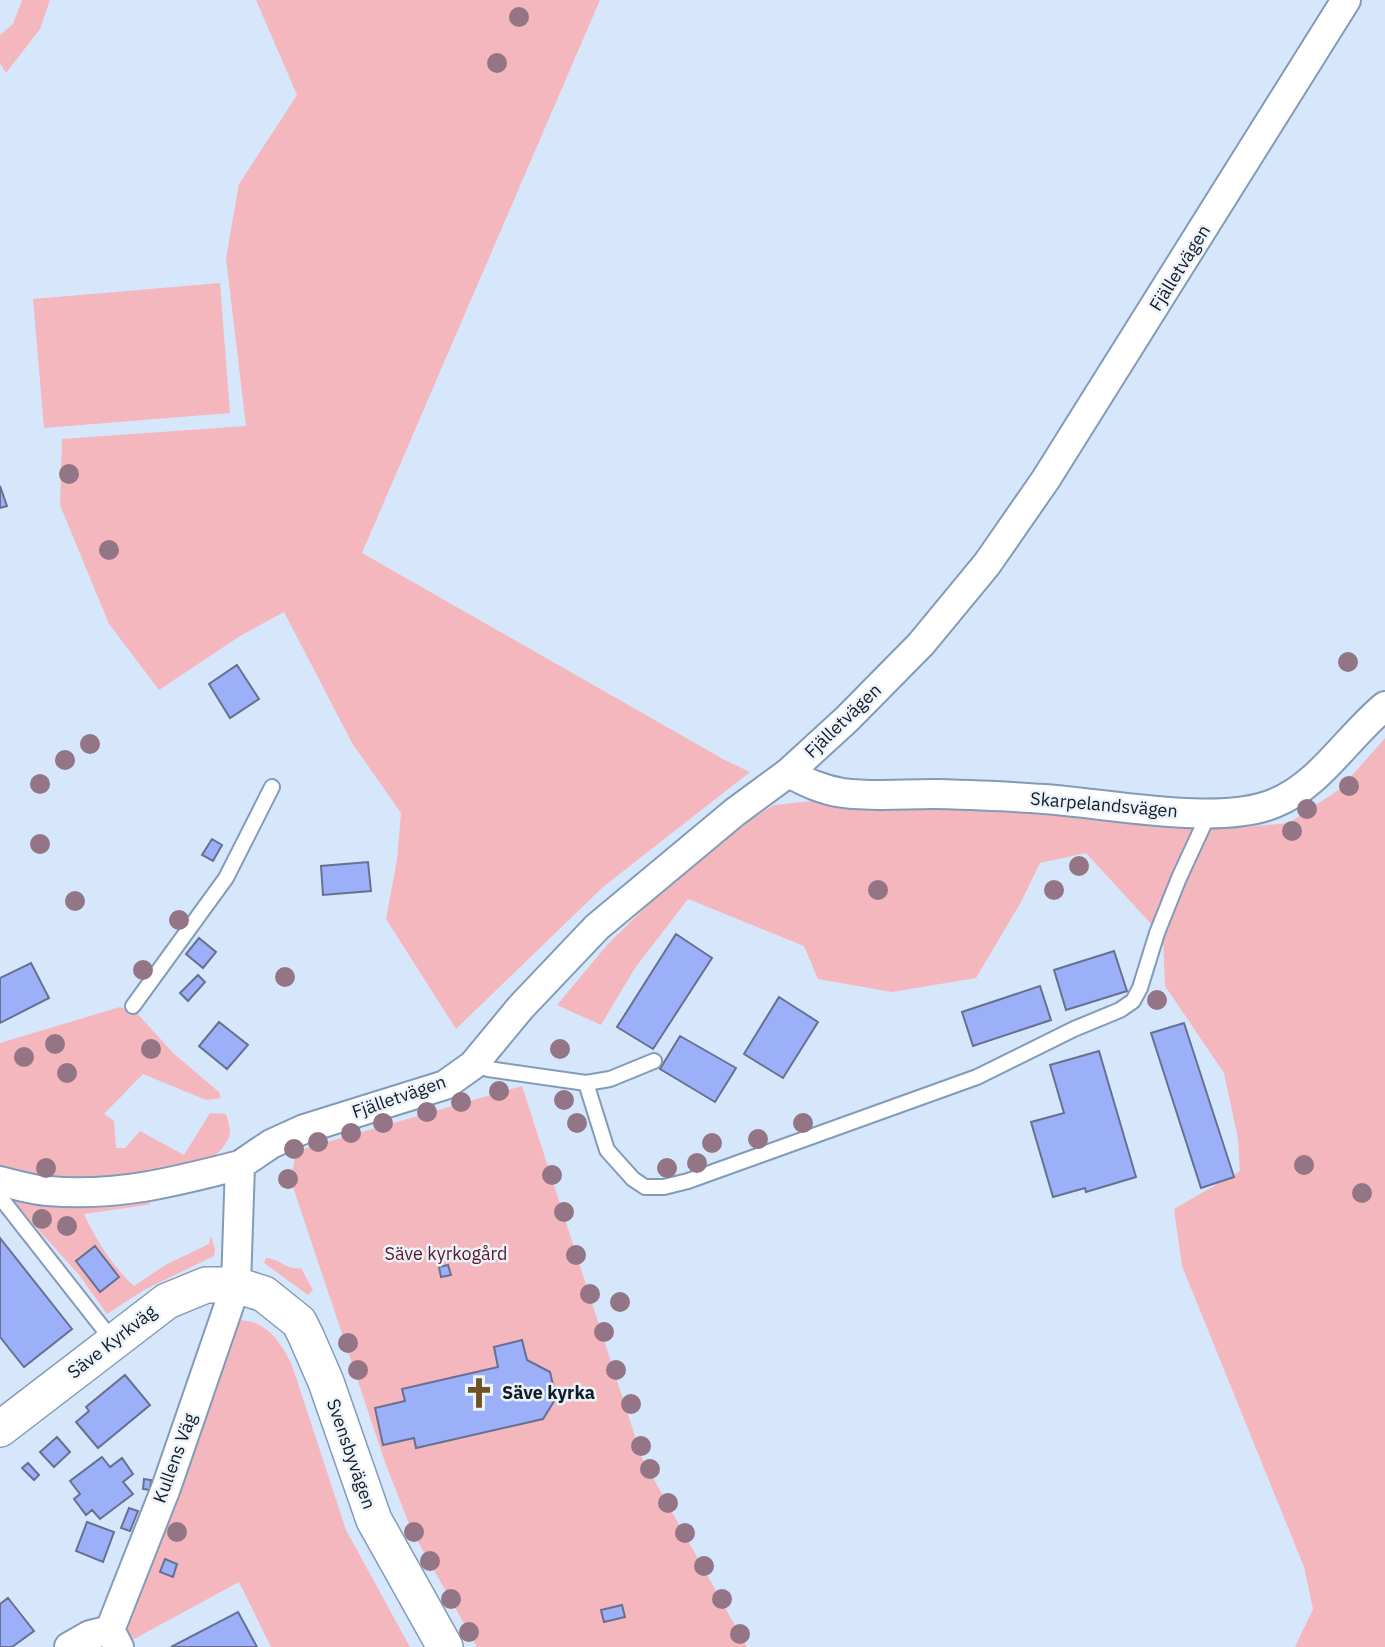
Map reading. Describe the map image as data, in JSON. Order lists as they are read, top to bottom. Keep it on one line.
{"streets":{"street":["Fjälletvägen","Skarpelandsvägen","Säve Kyrkväg","Svensbyvägen","Kullens Väg"]},"crossings":[["Fjälletvägen","Skarpelandsvägen"],["Säve Kyrkväg","Svensbyvägen"],["Säve Kyrkväg","Kullens Väg"],["Svensbyvägen","Kullens Väg"]],"parks":["Säve kyrkogård"],"places":{"church":["Säve kyrka"]}}
